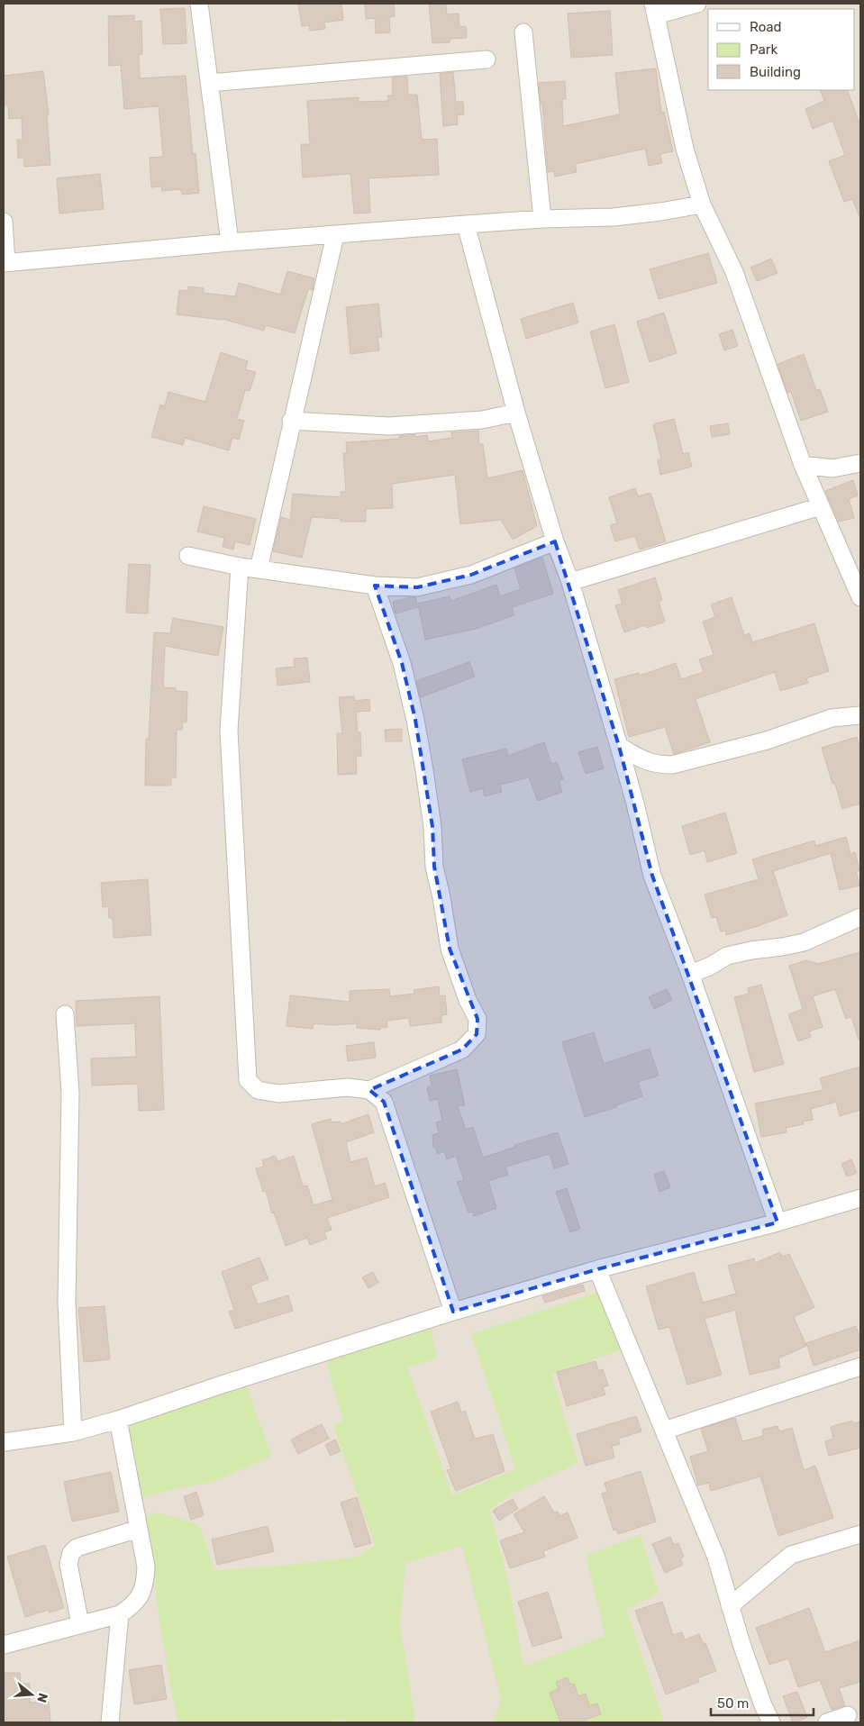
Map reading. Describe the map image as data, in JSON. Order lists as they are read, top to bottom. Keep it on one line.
{"legend":["Road","Park","Building"],"scale_bar":"50 m","north":"right"}
